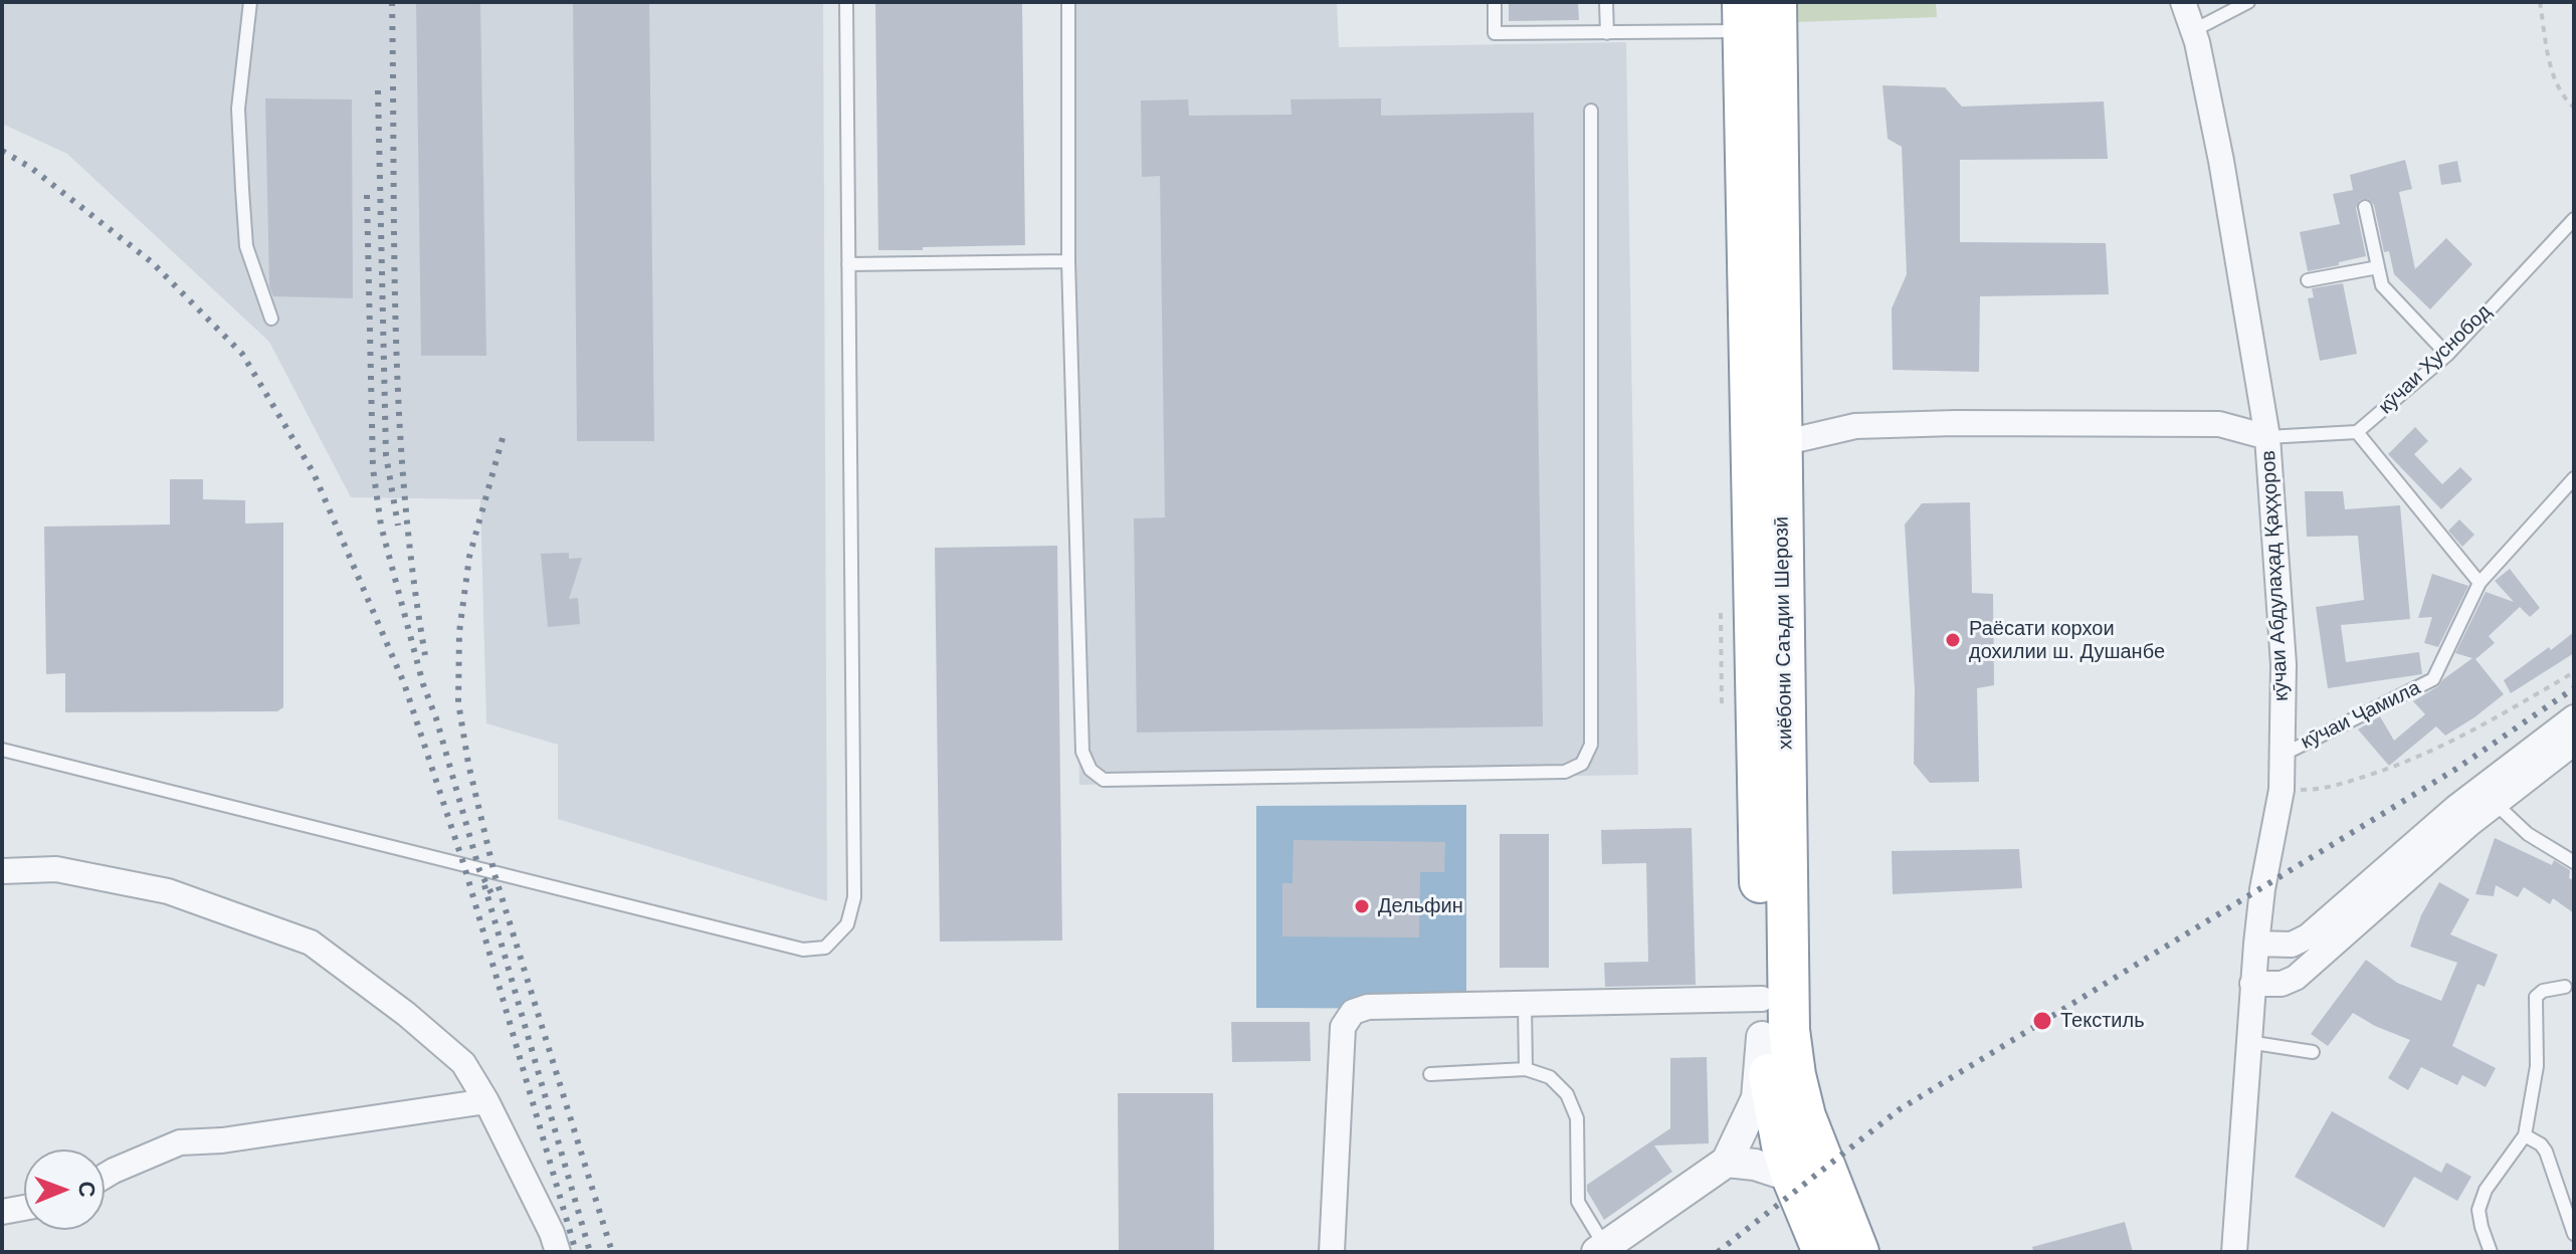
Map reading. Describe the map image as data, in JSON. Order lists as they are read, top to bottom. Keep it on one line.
{"streets":{"highway":["хиёбони Саъдии Шерозӣ"],"street":["кӯчаи Абдулаҳад Қаҳҳоров"],"lane":["кӯчаи Ҳуснобод","кӯчаи Ҷамила"]},"crossings":[["кӯчаи Абдулаҳад Қаҳҳоров","кӯчаи Ҷамила"]],"places":["Раёсати корхои дохилии ш. Душанбе","Дельфин","Текстиль"],"north":"right"}
